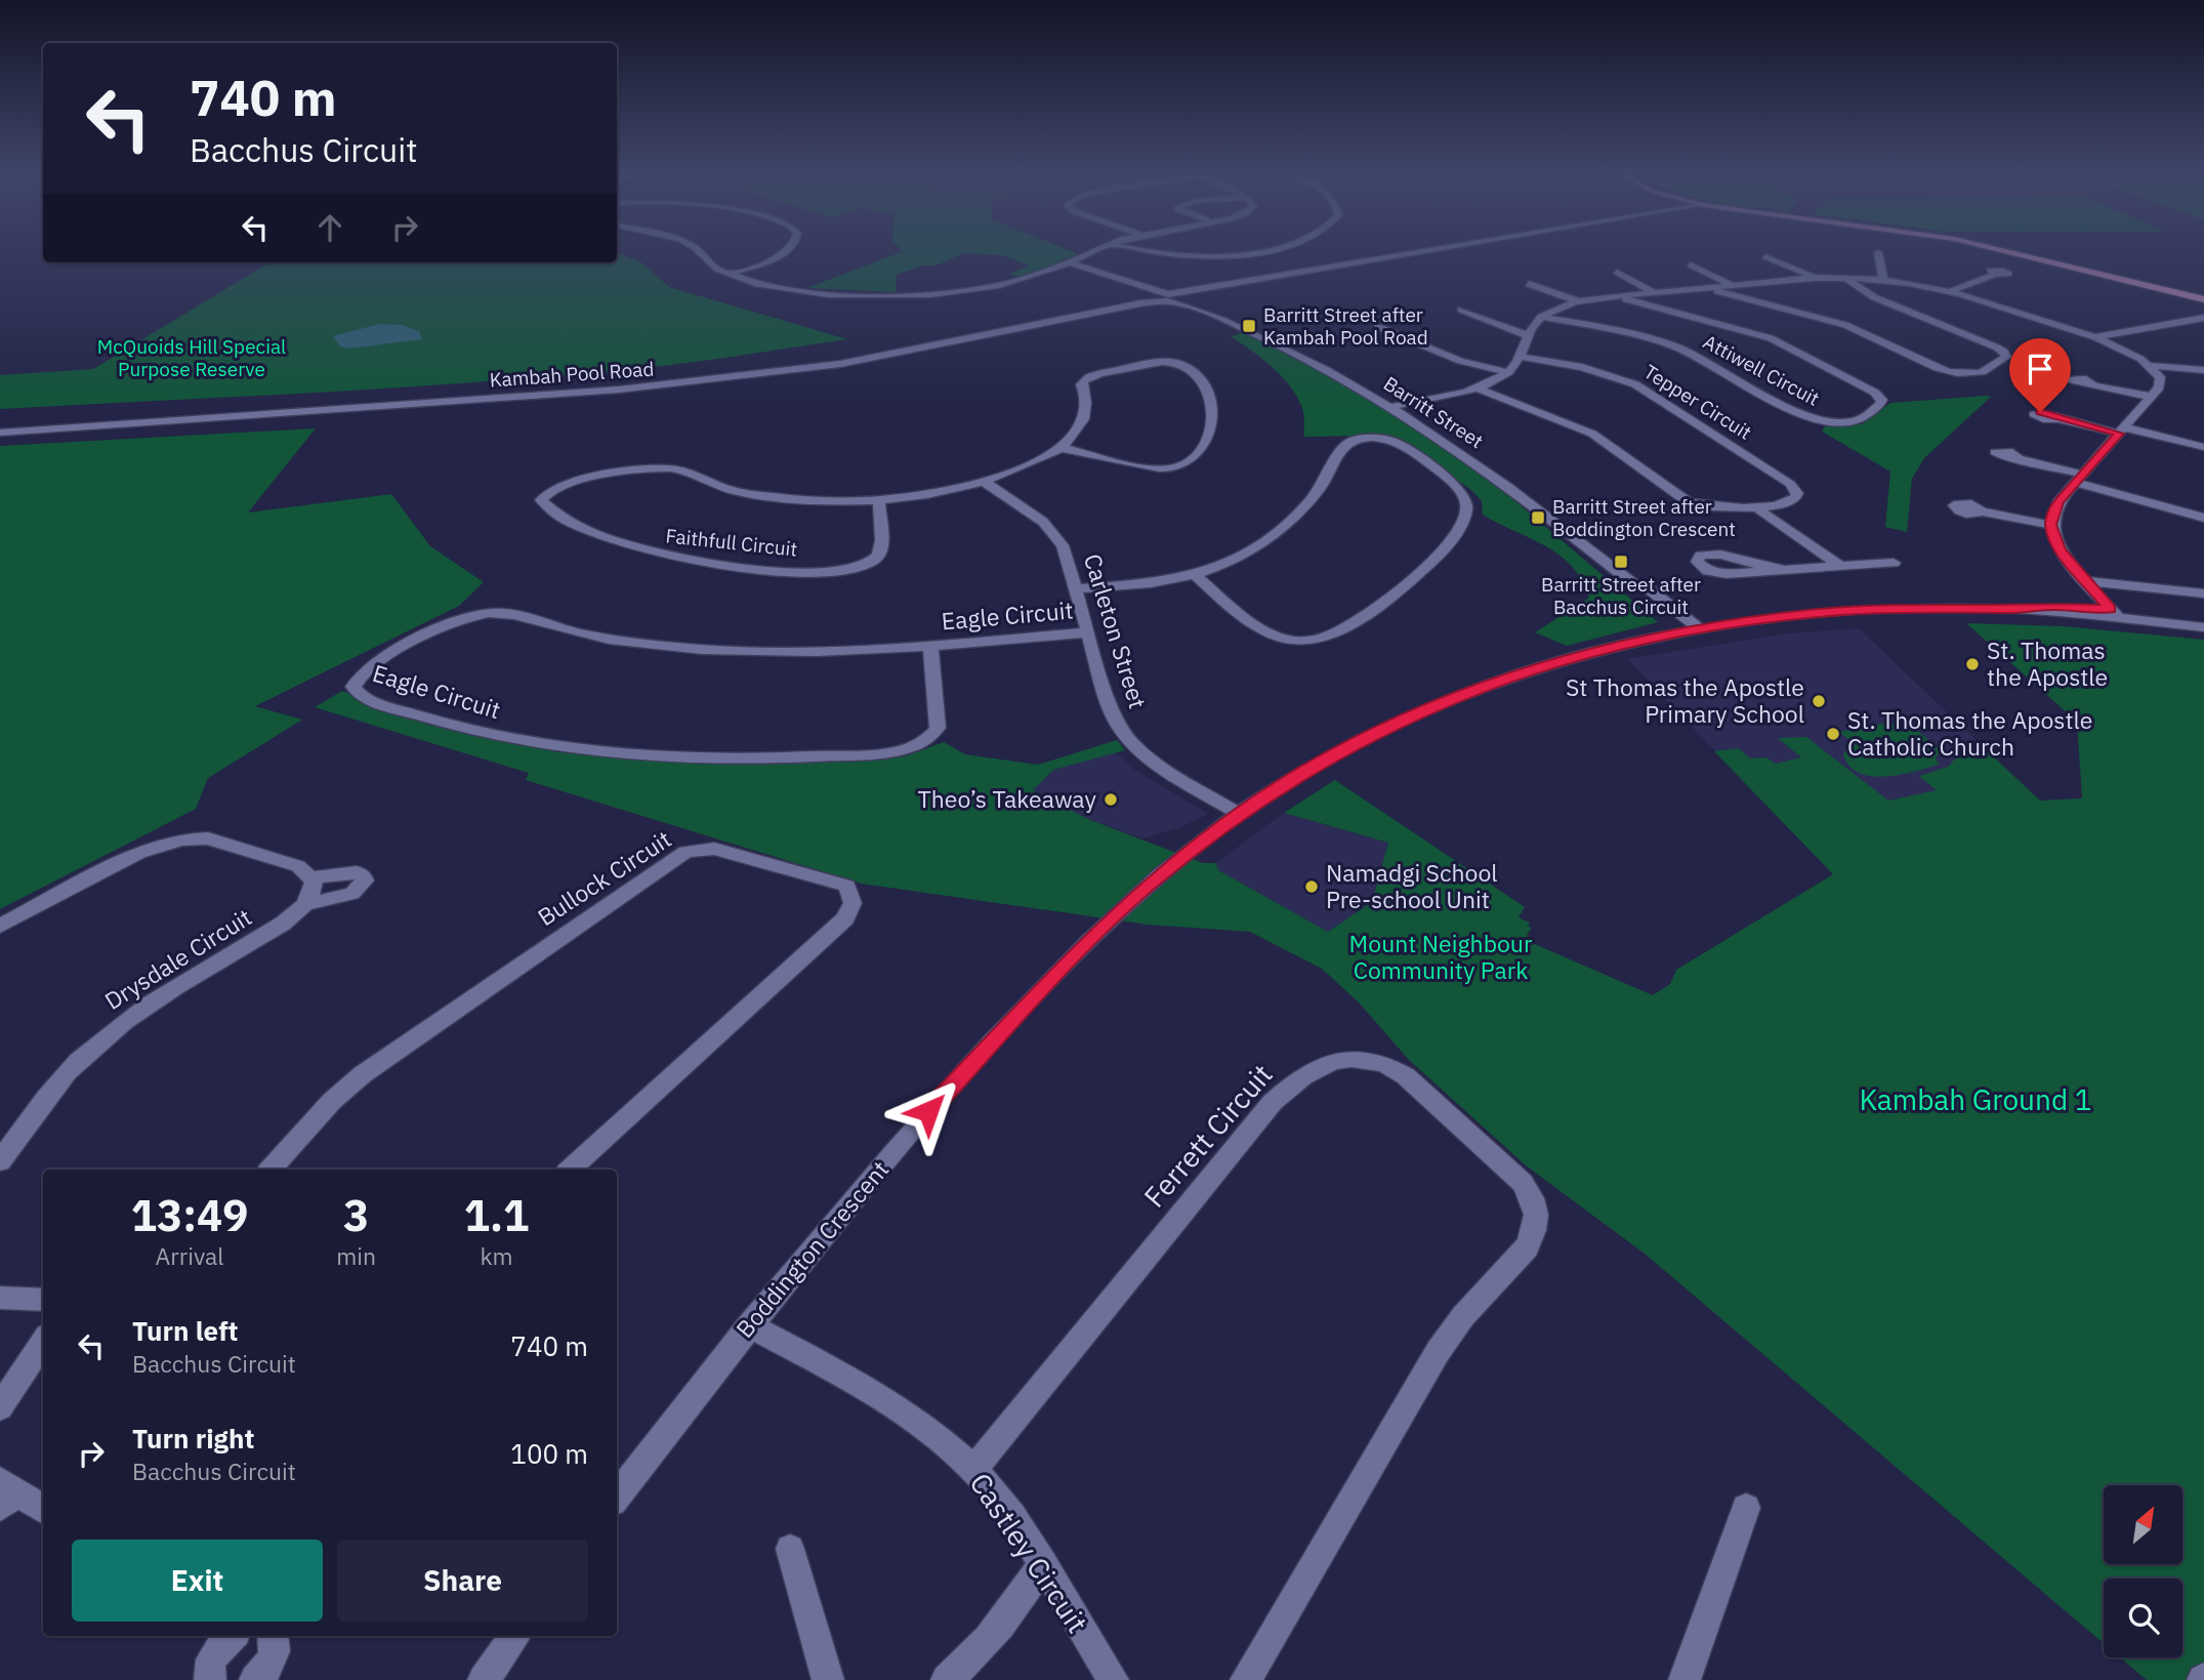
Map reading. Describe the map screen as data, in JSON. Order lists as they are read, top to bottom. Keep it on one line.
{"streets":{"street":["Attiwell Circuit","Kambah Pool Road","Tepper Circuit","Barritt Street","Faithfull Circuit","Eagle Circuit","Carleton Street","Bullock Circuit","Drysdale Circuit","Ferrett Circuit","Boddington Crescent","Castley Circuit"]},"crossings":[["Kambah Pool Road","Barritt Street"],["Barritt Street","Boddington Crescent"],["Faithfull Circuit","Carleton Street"],["Eagle Circuit","Carleton Street"],["Carleton Street","Boddington Crescent"],["Ferrett Circuit","Castley Circuit"],["Boddington Crescent","Castley Circuit"]],"parks":["McQuoids Hill Special Purpose Reserve","Mount Neighbour Community Park","Kambah Ground 1"],"places":{"transit":["Barritt Street after Kambah Pool Road","Barritt Street after Boddington Crescent","Barritt Street after Bacchus Circuit"],"other":["St. Thomas the Apostle","St Thomas the Apostle Primary School","St. Thomas the Apostle Catholic Church","Theo’s Takeaway","Namadgi School Pre-school Unit"]},"north":"top right","page":{"turn":["740 m","Bacchus Circuit"],"eta":["13:49","Arrival","3","min","1.1","km"],"list":[{"name":"Turn left","note":"Bacchus Circuit","value":"740 m"},{"name":"Turn right","note":"Bacchus Circuit","value":"100 m"}],"buttons":["Exit","Share"]}}
